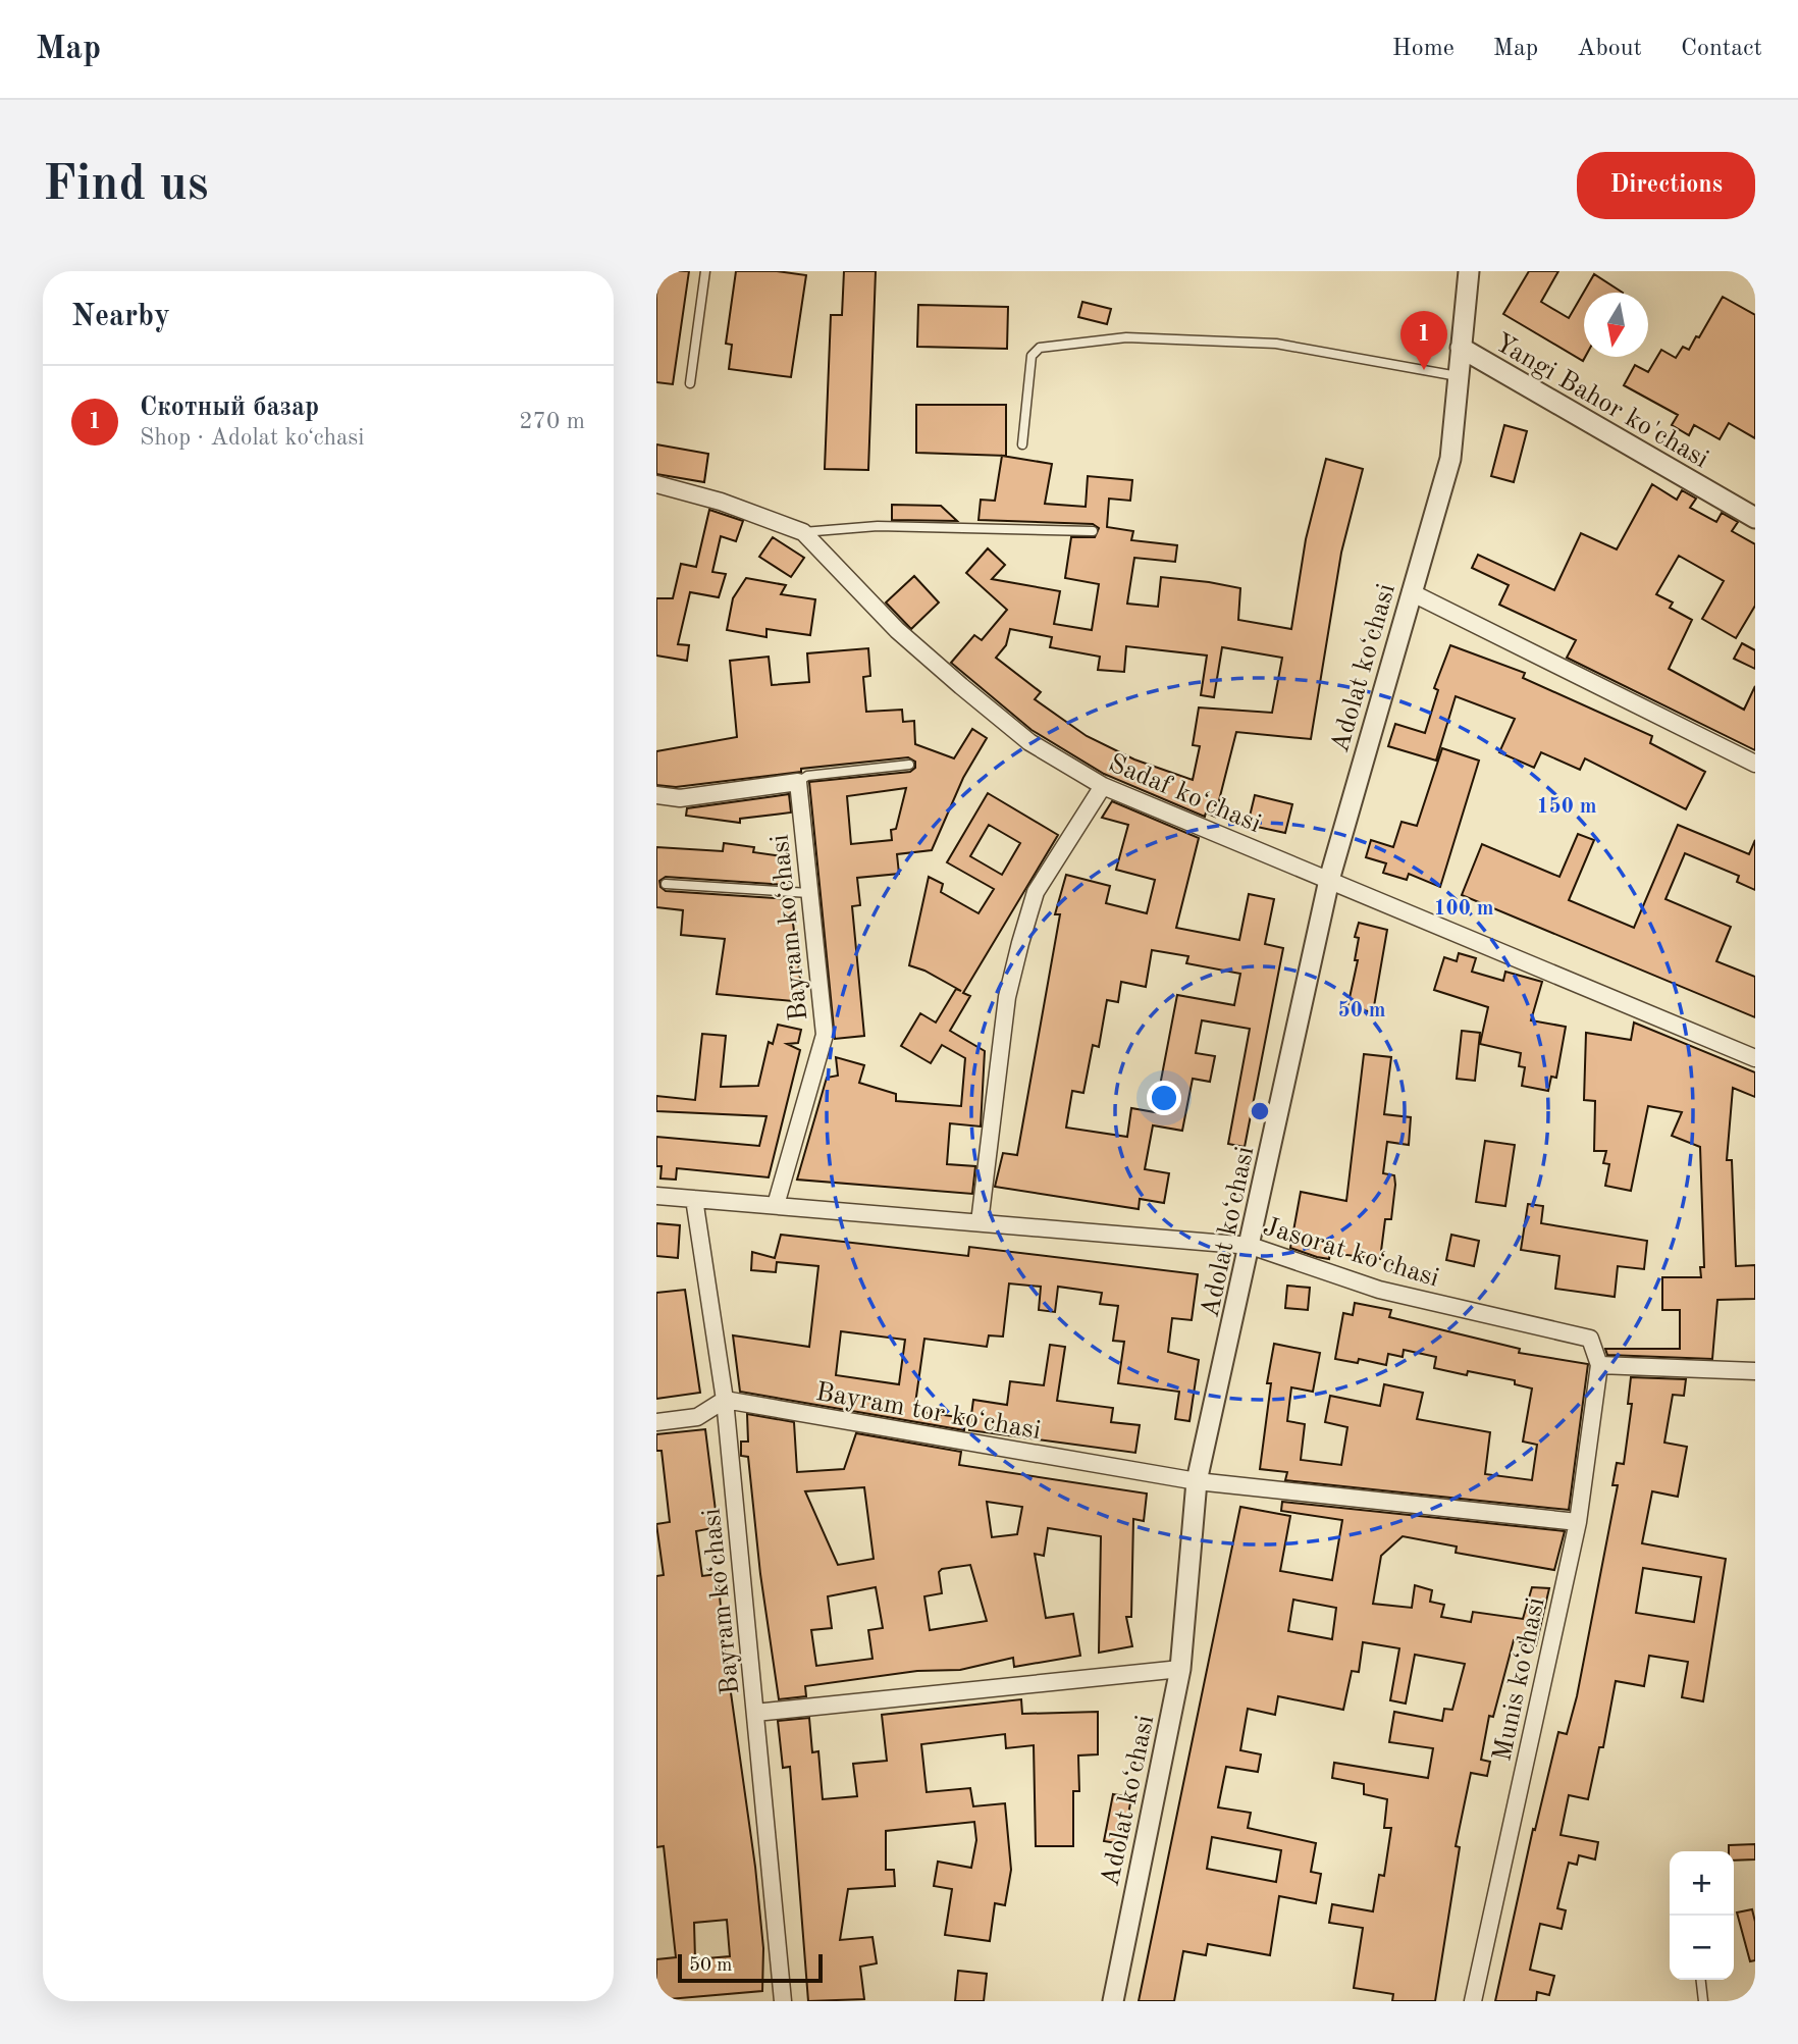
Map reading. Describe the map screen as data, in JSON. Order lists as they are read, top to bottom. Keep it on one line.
{"streets":{"street":["Yangi Bahor ko'chasi","Adolat koʻchasi","Sadaf koʻchasi","Bayram koʻchasi","Jasorat koʻchasi","Bayram tor koʻchasi","Munis koʻchasi"]},"crossings":[["Yangi Bahor ko'chasi","Adolat koʻchasi"],["Adolat koʻchasi","Sadaf koʻchasi"],["Adolat koʻchasi","Jasorat koʻchasi"],["Adolat koʻchasi","Bayram tor koʻchasi"],["Bayram koʻchasi","Jasorat koʻchasi"],["Bayram koʻchasi","Bayram tor koʻchasi"],["Jasorat koʻchasi","Munis koʻchasi"],["Bayram tor koʻchasi","Munis koʻchasi"]],"scale_bar":"50 m","north":"bottom","page":{"header":"Map","nav":["Home","Map","About","Contact"],"buttons":"Directions","title":"Find us","heading":"Nearby","pins":"1","list":[{"mark":"1","name":"Скотный базар","note":"Shop · Adolat koʻchasi","value":"270 m"}],"map_buttons":["+","−"],"scale":"50 m"},"rings":["150 m","100 m","50 m"]}
